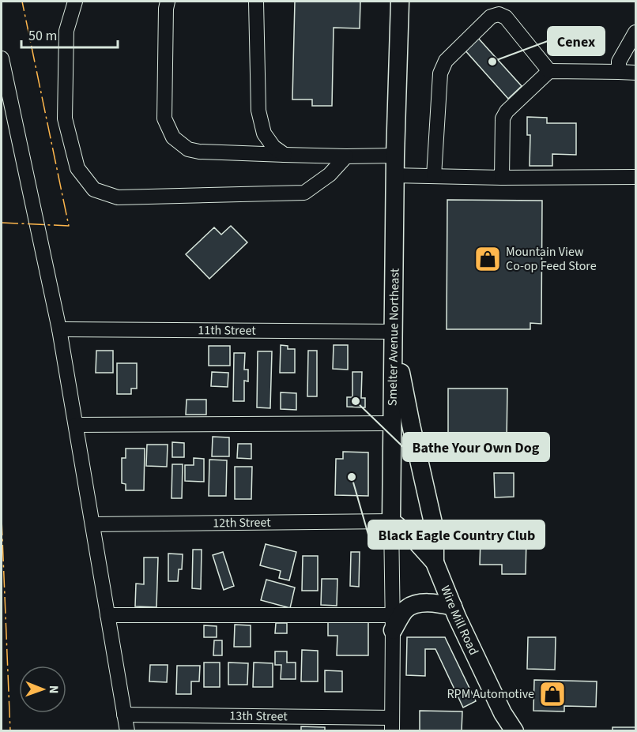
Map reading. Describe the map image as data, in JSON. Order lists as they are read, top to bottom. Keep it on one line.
{"streets":{"main road":["Smelter Avenue Northeast","Wire Mill Road"],"street":["11th Street","12th Street","13th Street"]},"crossings":[["11th Street","Smelter Avenue Northeast"],["Smelter Avenue Northeast","12th Street"],["Smelter Avenue Northeast","Wire Mill Road"],["Smelter Avenue Northeast","13th Street"],["12th Street","Wire Mill Road"]],"places":{"other":["Cenex","Bathe Your Own Dog","Black Eagle Country Club"],"shop":["Mountain View Co-op Feed Store","RPM Automotive"]},"scale_bar":"50 m","north":"right"}
